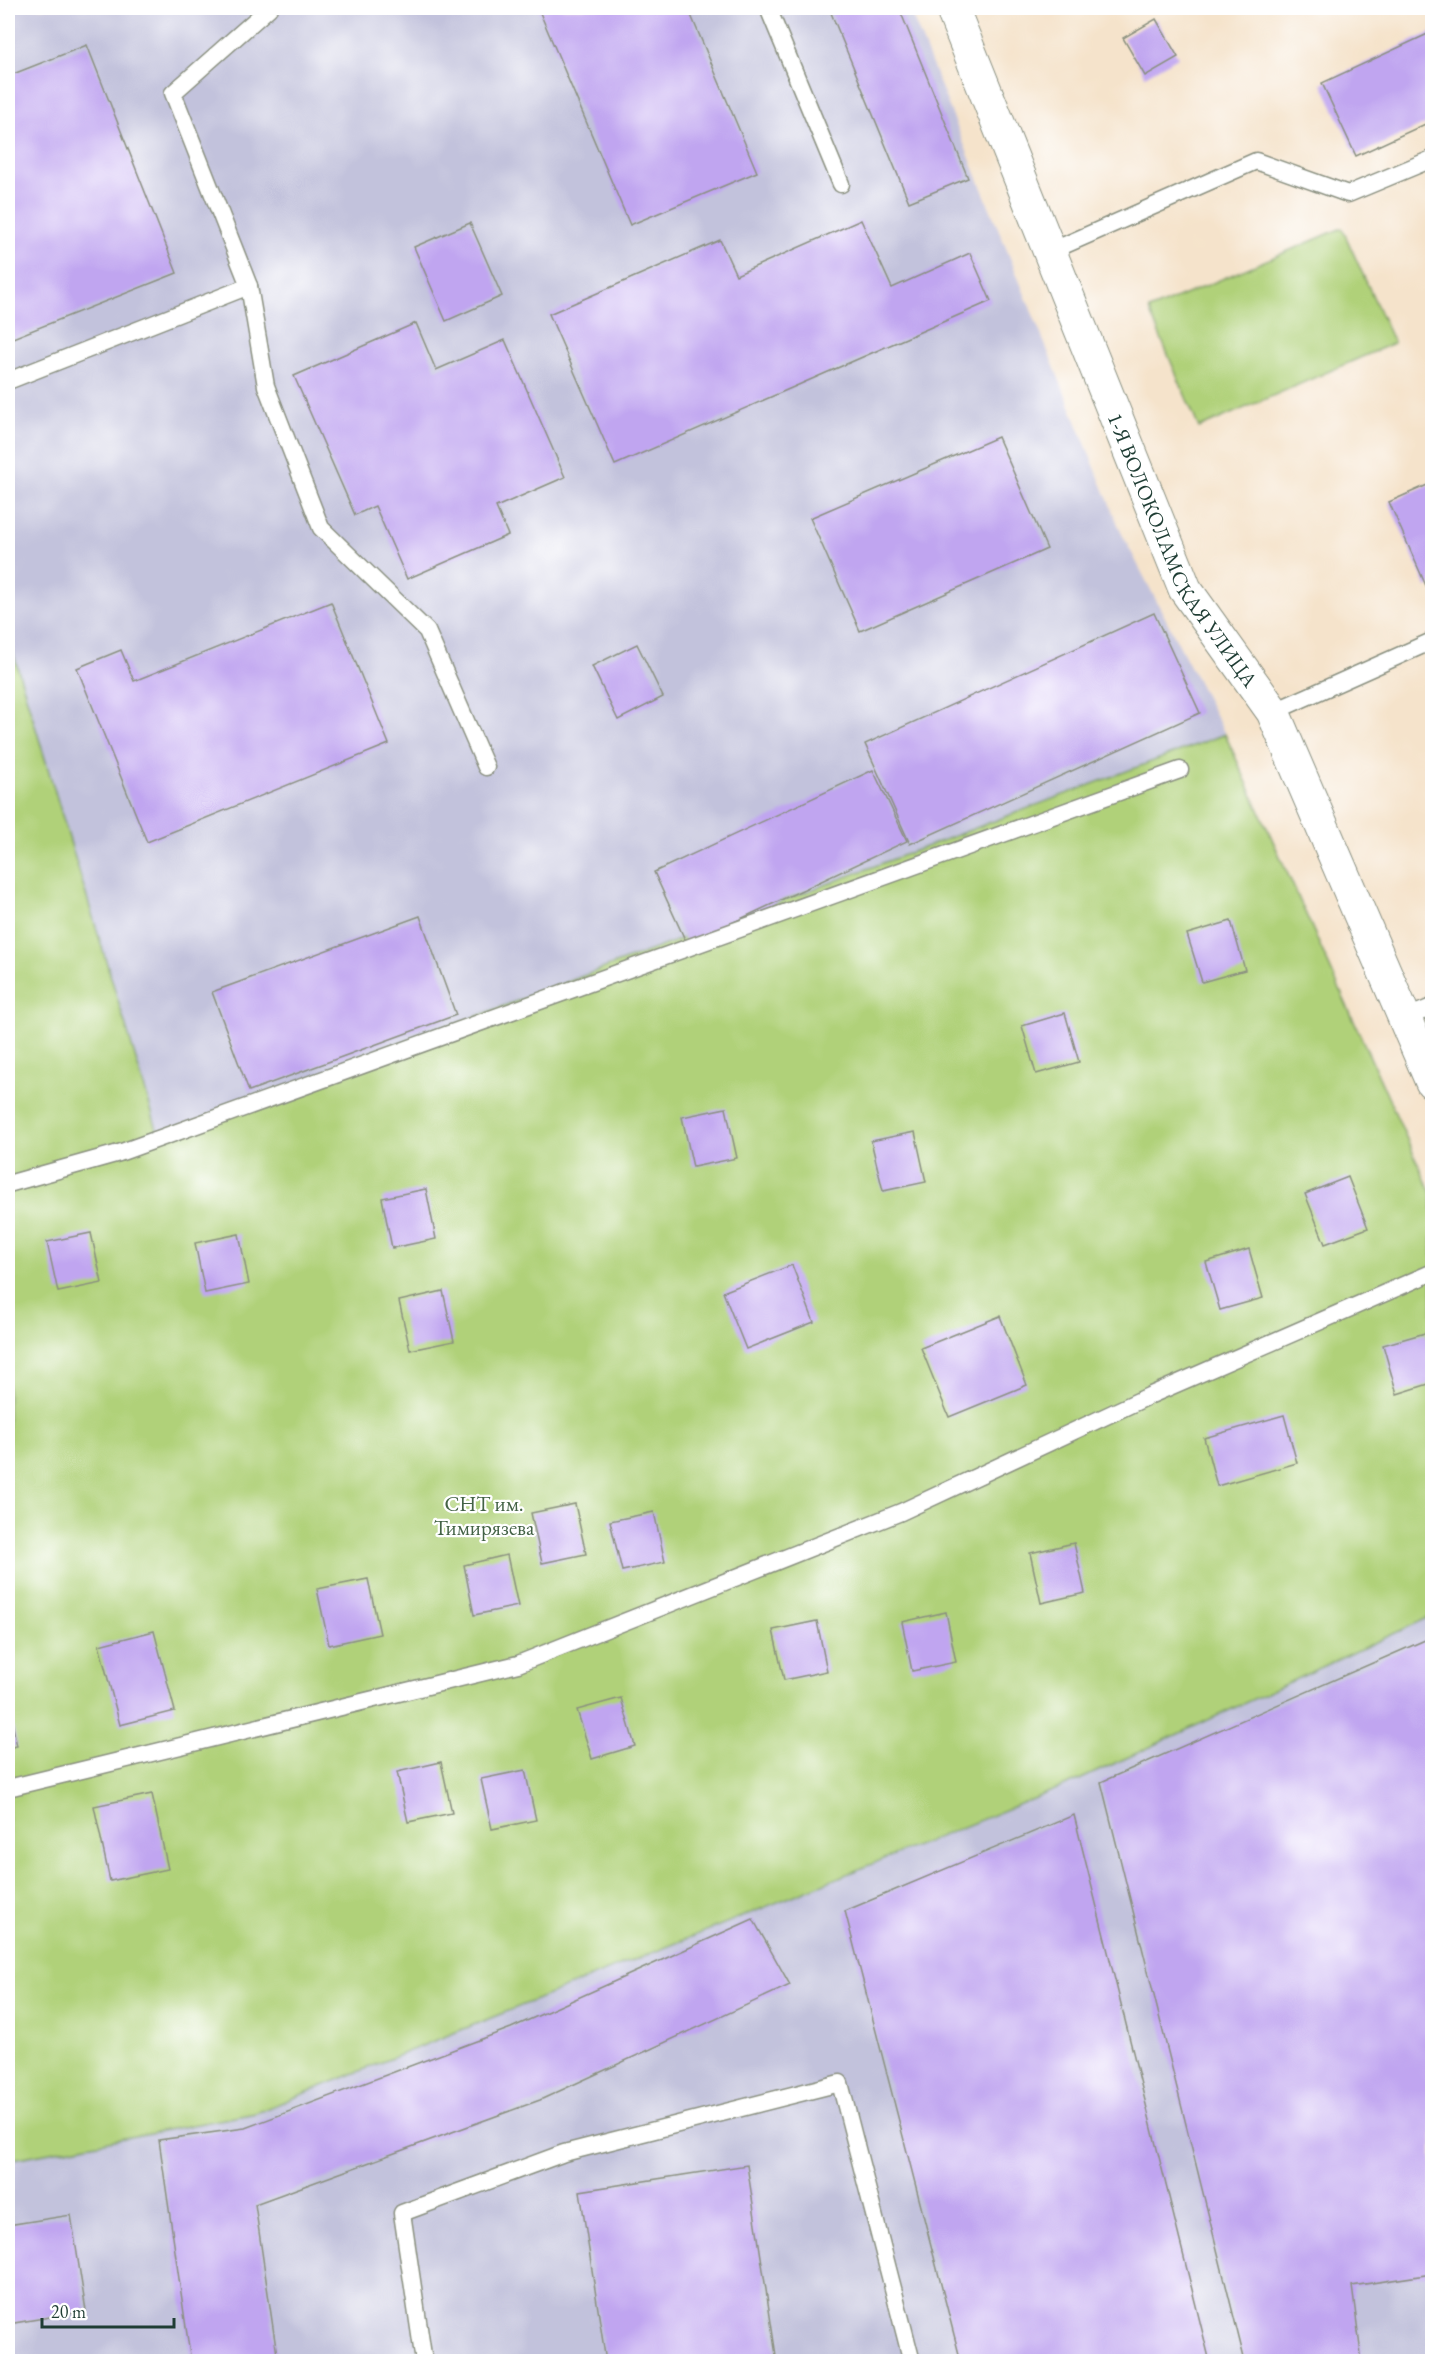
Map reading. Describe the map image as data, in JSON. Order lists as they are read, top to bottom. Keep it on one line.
{"streets":{"street":["1-Я ВОЛОКОЛАМСКАЯ УЛИЦА"]},"parks":["СНТ им. Тимирязева"],"scale_bar":"20 m"}
